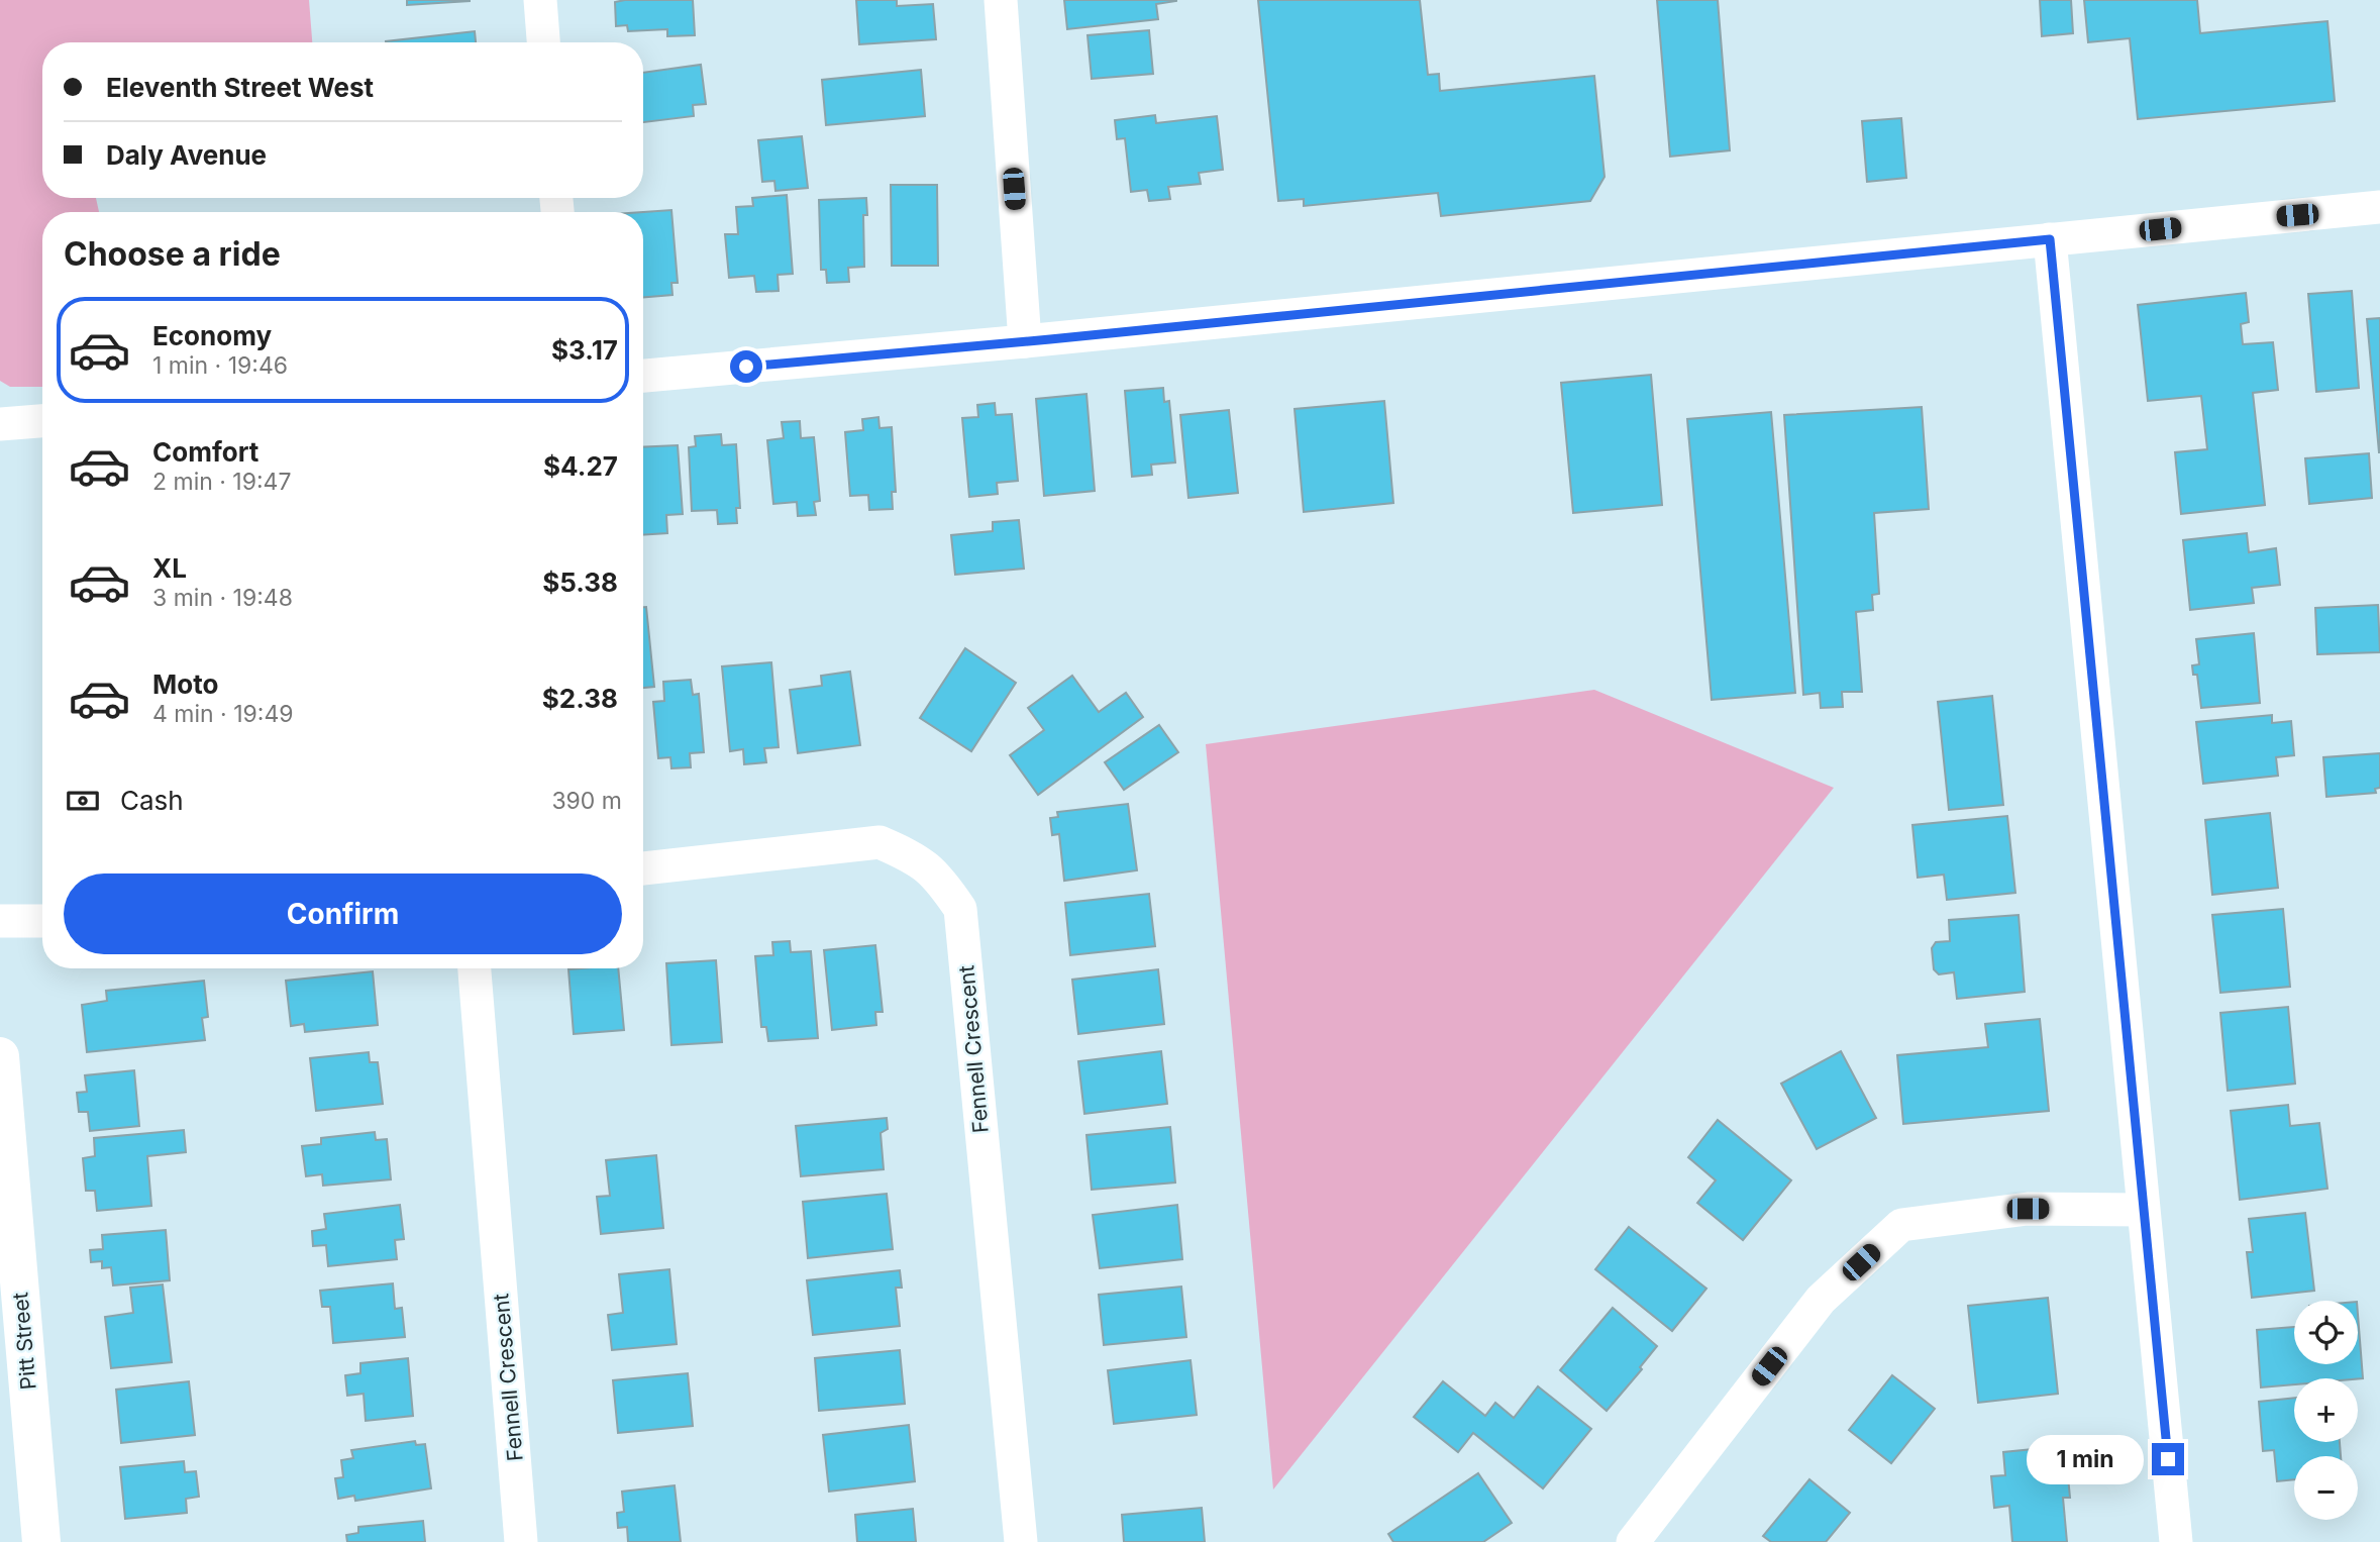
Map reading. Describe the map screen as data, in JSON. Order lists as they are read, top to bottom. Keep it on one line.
{"streets":{"street":["Fennell Crescent","Pitt Street"]},"page":{"banner":["Eleventh Street West","Daly Avenue"],"heading":"Choose a ride","list":[{"name":"Economy","note":"1 min · 19:46","value":"$3.17"},{"name":"Comfort","note":"2 min · 19:47","value":"$4.27"},{"name":"XL","note":"3 min · 19:48","value":"$5.38"},{"name":"Moto","note":"4 min · 19:49","value":"$2.38"}],"pay":["Cash","390 m"],"buttons":"Confirm","map_buttons":["+","−"],"bubble":"1 min"}}
